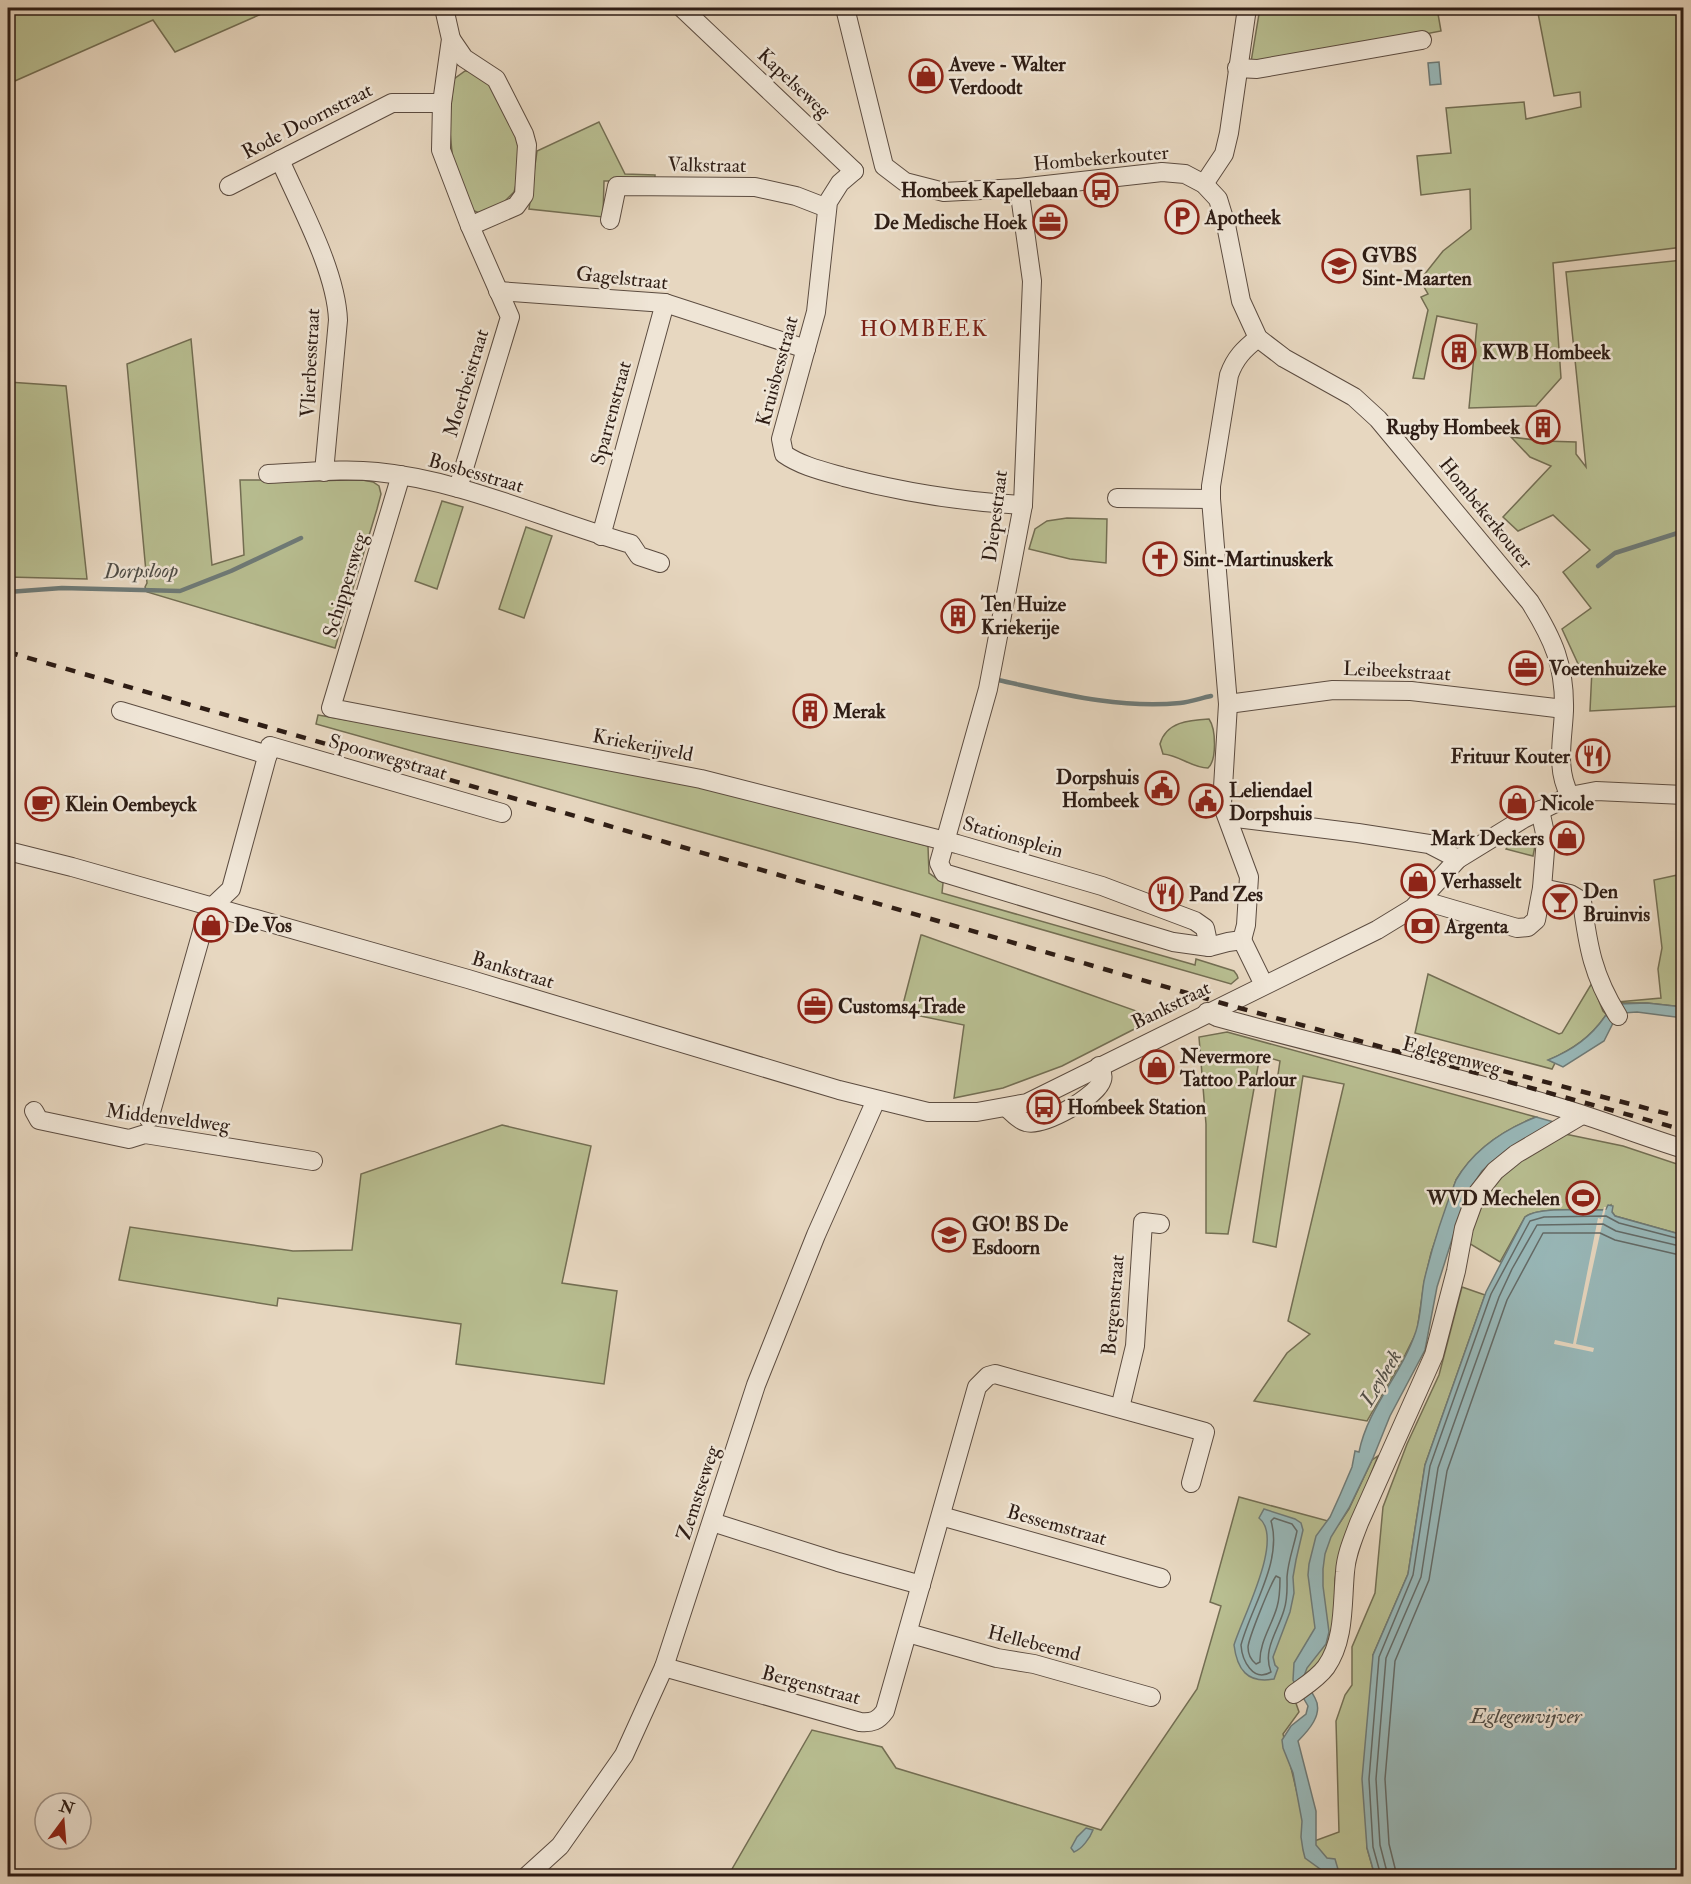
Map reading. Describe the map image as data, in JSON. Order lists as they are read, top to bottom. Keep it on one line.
{"streets":{"street":["Kapelseweg","Rode Doornstraat","Hombekerkouter","Valkstraat","Gagelstraat","Vlierbesstraat","Kruisbesstraat","Moerbeistraat","Sparrenstraat","Bosbesstraat","Diepestraat","Schippersweg","Leibeekstraat","Kriekerijveld","Spoorwegstraat","Stationsplein","Bankstraat","Eglegemweg","Middenveldweg","Bergenstraat","Zemstseweg","Bessemstraat","Hellebeemd"]},"crossings":[["Kapelseweg","Kruisbesstraat"],["Rode Doornstraat","Vlierbesstraat"],["Rode Doornstraat","Moerbeistraat"],["Hombekerkouter","Diepestraat"],["Hombekerkouter","Leibeekstraat"],["Hombekerkouter","Bankstraat"],["Valkstraat","Kruisbesstraat"],["Gagelstraat","Kruisbesstraat"],["Gagelstraat","Moerbeistraat"],["Gagelstraat","Sparrenstraat"],["Vlierbesstraat","Bosbesstraat"],["Kruisbesstraat","Diepestraat"],["Moerbeistraat","Bosbesstraat"],["Sparrenstraat","Bosbesstraat"],["Bosbesstraat","Schippersweg"],["Diepestraat","Kriekerijveld"],["Diepestraat","Stationsplein"],["Schippersweg","Kriekerijveld"],["Kriekerijveld","Stationsplein"],["Bankstraat","Eglegemweg"],["Bankstraat","Middenveldweg"],["Bankstraat","Zemstseweg"],["Bergenstraat","Zemstseweg"],["Bergenstraat","Bessemstraat"],["Bergenstraat","Hellebeemd"]],"districts":["HOMBEEK"],"water":["Dorpsloop","Leybeek","Eglegemvijver"],"places":{"shop":["Aveve - Walter Verdoodt","Nicole","Mark Deckers","Verhasselt","De Vos","Nevermore Tattoo Parlour"],"bus stop":["Hombeek Kapellebaan","Hombeek Station"],"parking":["Apotheek"],"office":["De Medische Hoek","Voetenhuizeke","Customs4Trade"],"school or university":["GVBS Sint-Maarten","GO! BS De Esdoorn"],"building":["KWB Hombeek","Rugby Hombeek","Ten Huize Kriekerije","Merak"],"church":["Sint-Martinuskerk"],"restaurant":["Frituur Kouter","Pand Zes"],"public building":["Dorpshuis Hombeek","Leliendael Dorpshuis"],"cafe":["Klein Oembeyck"],"bar":["Den Bruinvis"],"bank":["Argenta"],"sports":["WVD Mechelen"]},"north":"top"}
